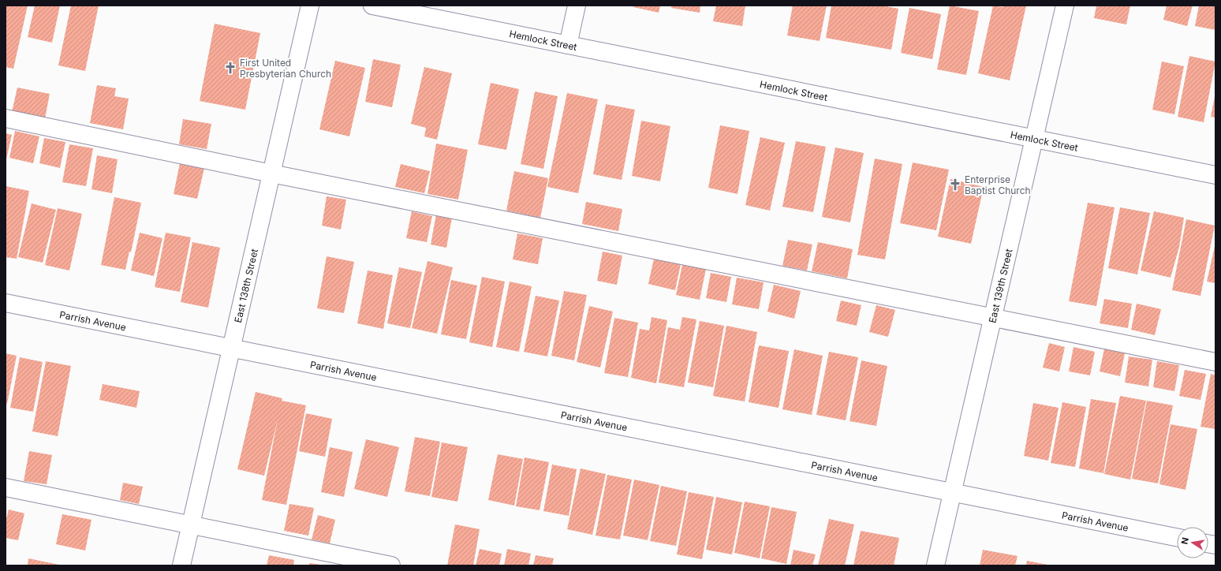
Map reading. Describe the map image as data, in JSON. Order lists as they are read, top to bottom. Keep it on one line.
{"streets":{"street":["Hemlock Street","East 138th Street","East 139th Street","Parrish Avenue"]},"crossings":[["Hemlock Street","East 139th Street"],["East 138th Street","Parrish Avenue"],["East 139th Street","Parrish Avenue"]],"places":{"church":["First United Presbyterian Church","Enterprise Baptist Church"]},"north":"left"}
